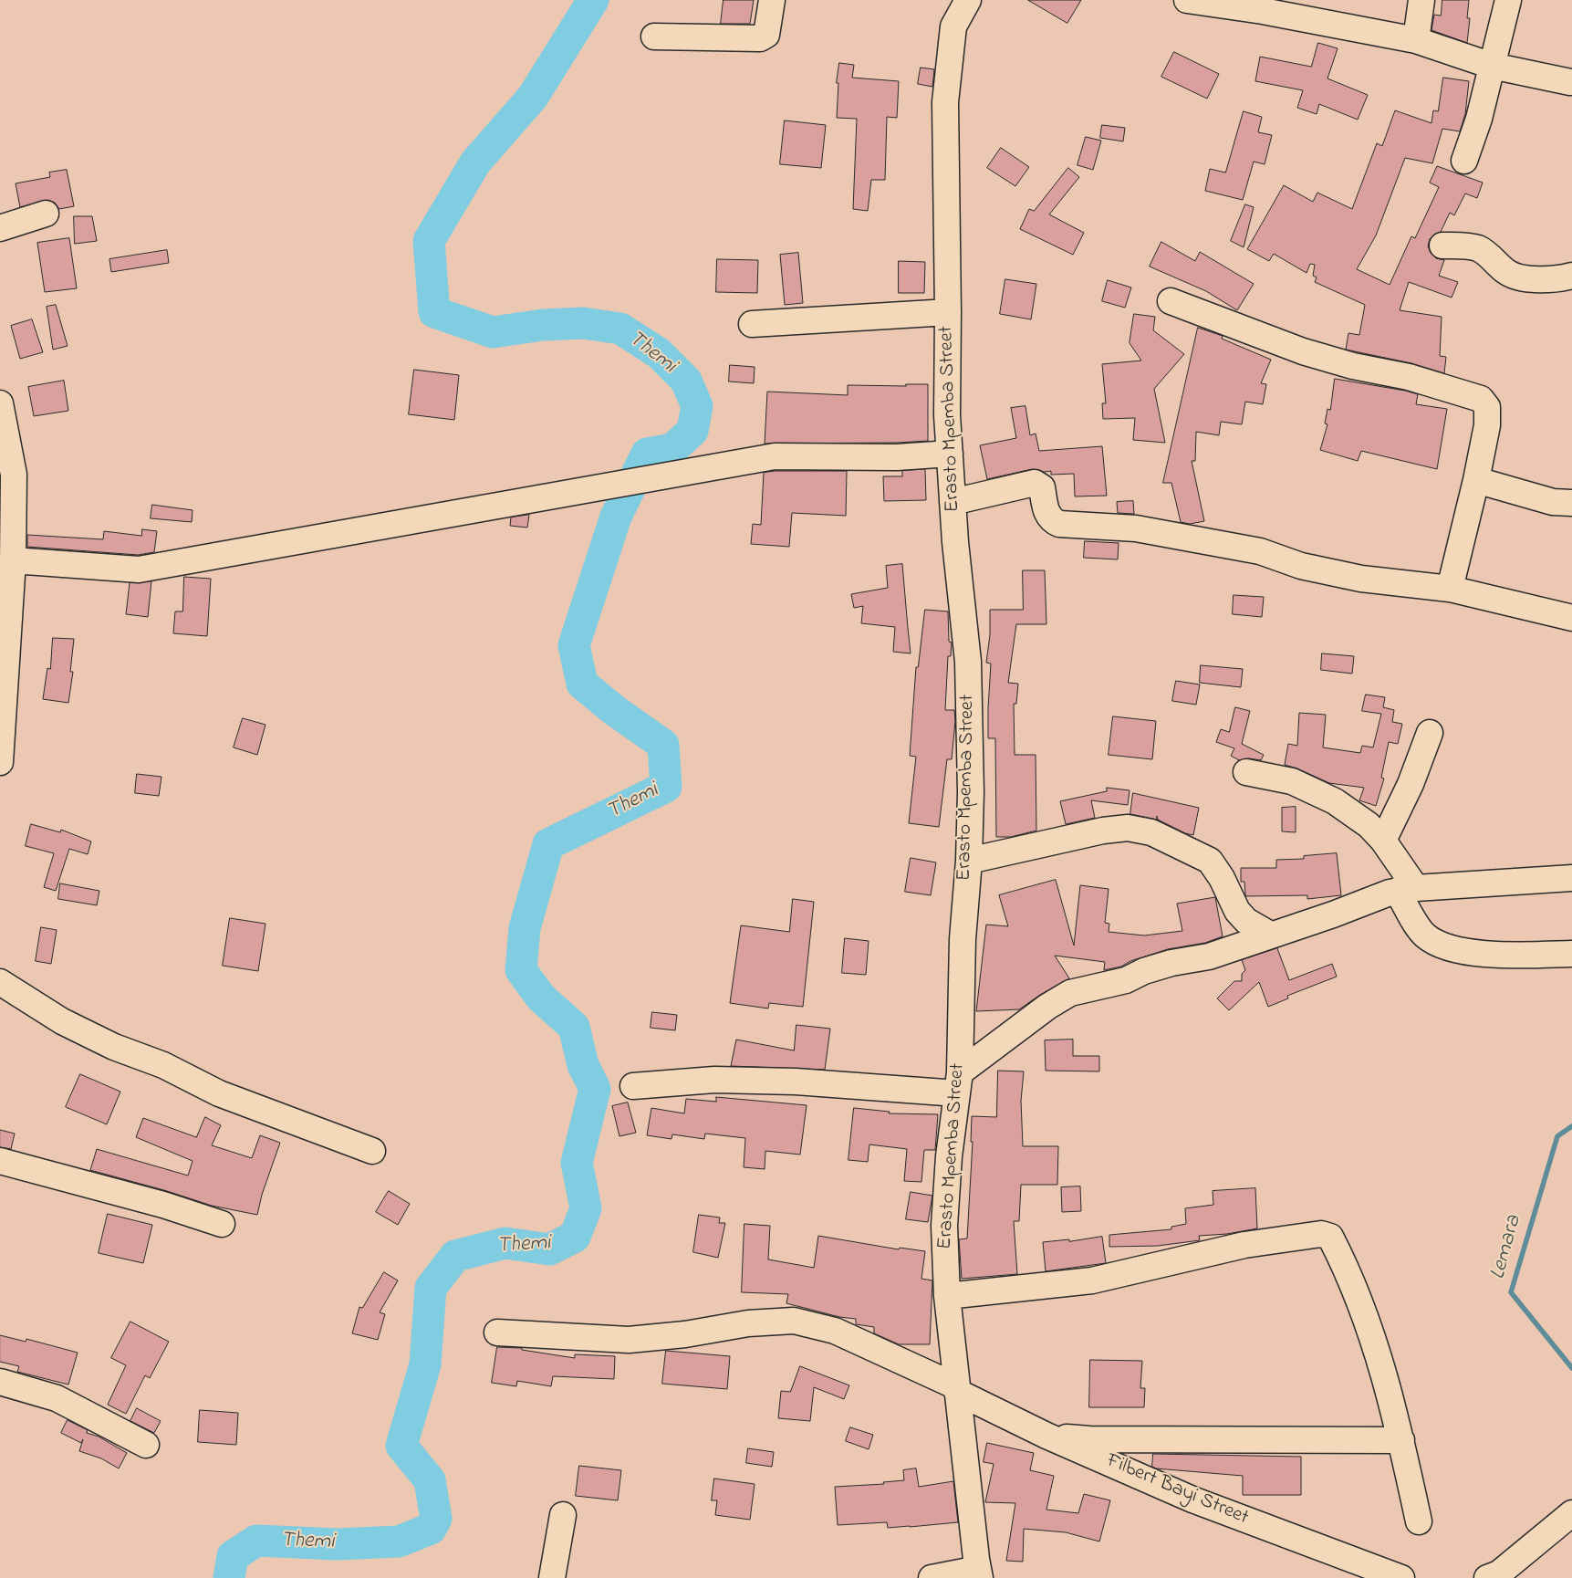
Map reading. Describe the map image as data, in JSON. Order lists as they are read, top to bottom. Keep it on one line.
{"streets":{"street":["Erasto Mpemba Street","Filbert Bayi Street"]},"crossings":[["Erasto Mpemba Street","Filbert Bayi Street"]],"water":["Themi","Lemara"]}
